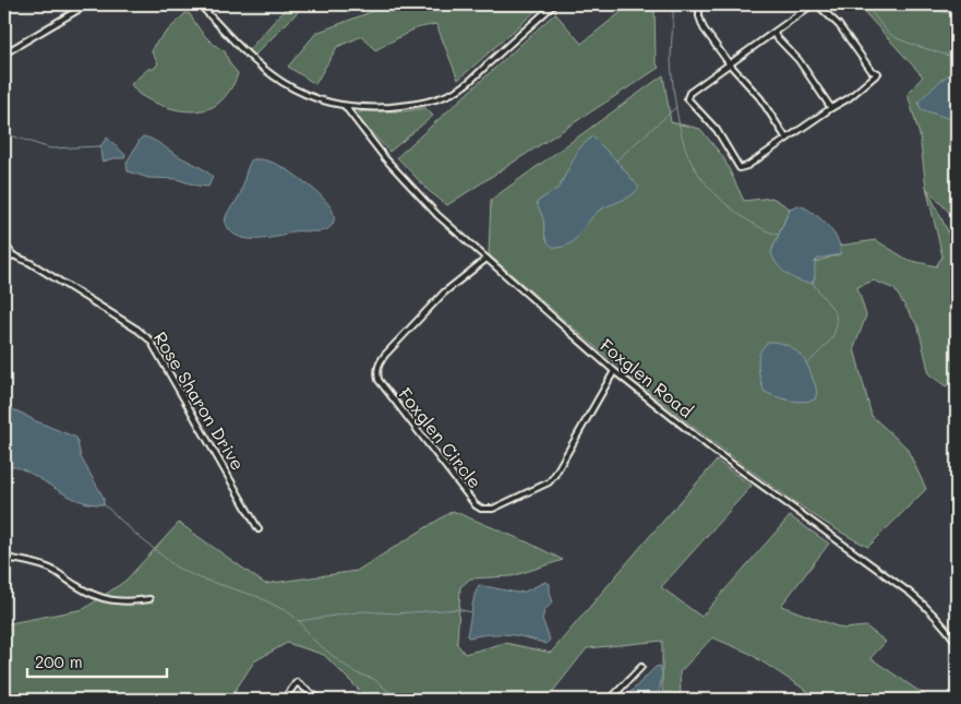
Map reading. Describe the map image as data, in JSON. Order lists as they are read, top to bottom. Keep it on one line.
{"streets":{"street":["Foxglen Road","Rose Sharon Drive","Foxglen Circle"]},"crossings":[["Foxglen Road","Foxglen Circle"]],"scale_bar":"200 m"}
